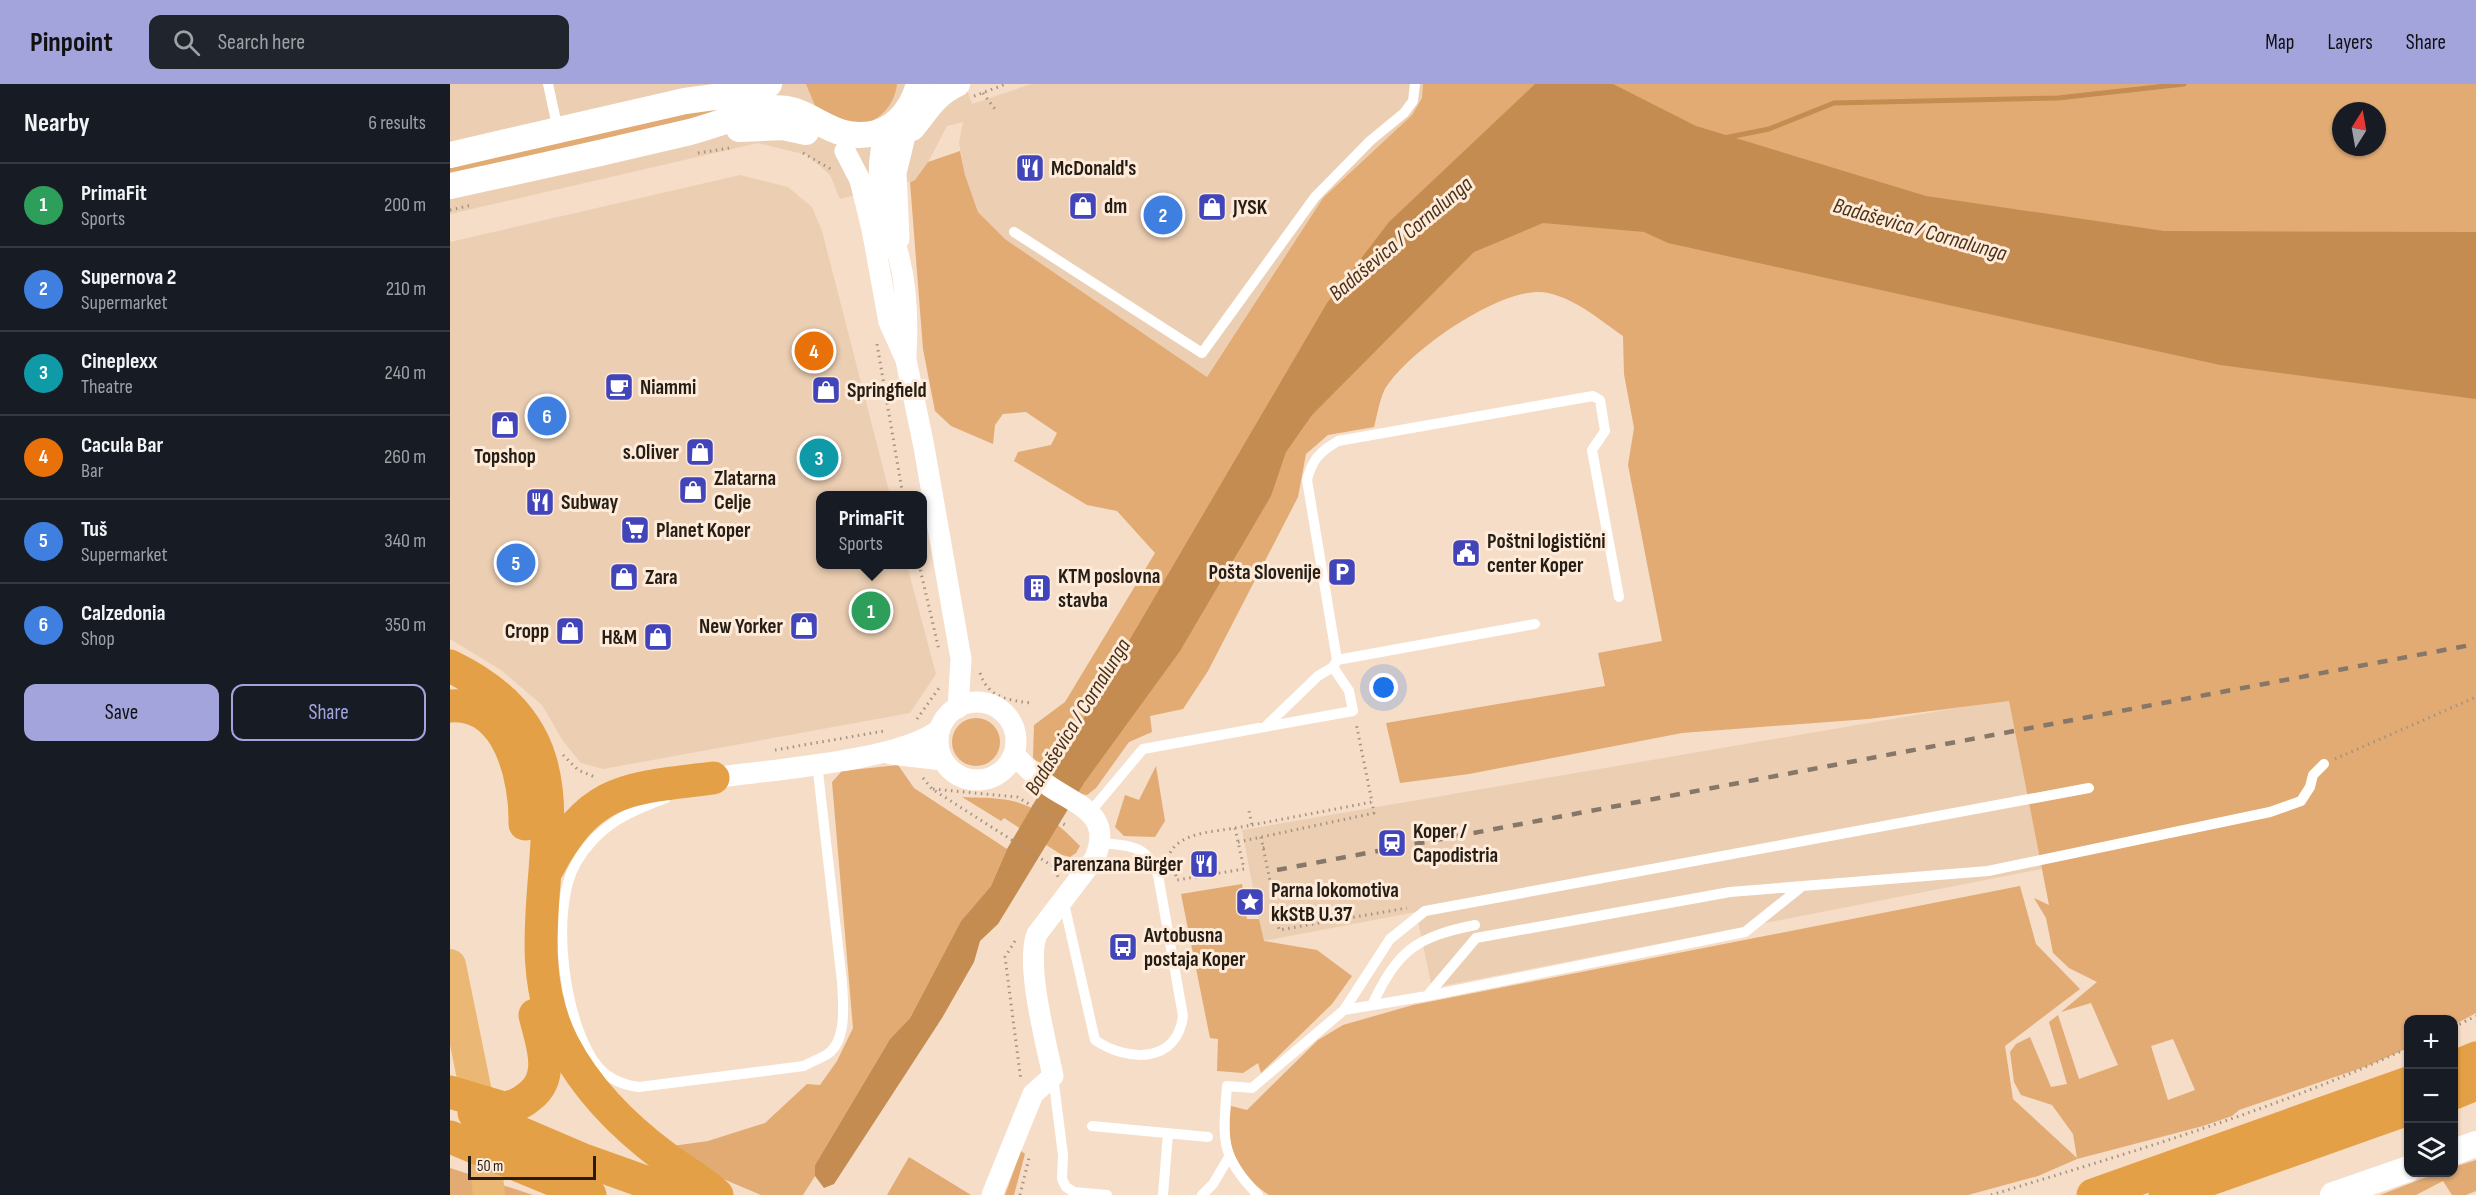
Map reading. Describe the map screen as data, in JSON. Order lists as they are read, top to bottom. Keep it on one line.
{"water":["Badaševica / Cornalunga"],"places":{"restaurant":["McDonald's","Subway","Parenzana Bürger"],"shop":["dm","JYSK","Springfield","Topshop","s.Oliver","Zlatarna Celje","Zara","New Yorker","Cropp","H&M"],"cafe":["Niammi"],"supermarket":["Planet Koper"],"public building":["Poštni logistični center Koper"],"parking":["Pošta Slovenije"],"building":["KTM poslovna stavba"],"station":["Koper / Capodistria"],"place":["Parna lokomotiva kkStB U.37"],"bus stop":["Avtobusna postaja Koper"]},"scale_bar":"50 m","north":"top","page":{"header":"Pinpoint","search":"Search here","nav":["Map","Layers","Share"],"heading":["Nearby","6 results"],"list":[{"mark":"1","name":"PrimaFit","note":"Sports","value":"200 m"},{"mark":"2","name":"Supernova 2","note":"Supermarket","value":"210 m"},{"mark":"3","name":"Cineplexx","note":"Theatre","value":"240 m"},{"mark":"4","name":"Cacula Bar","note":"Bar","value":"260 m"},{"mark":"5","name":"Tuš","note":"Supermarket","value":"340 m"},{"mark":"6","name":"Calzedonia","note":"Shop","value":"350 m"}],"pins":["2","4","6","3","5","1"],"popup":["PrimaFit","Sports"],"buttons":["Save","Share"],"map_buttons":["+","−"],"scale":"50 m"}}
